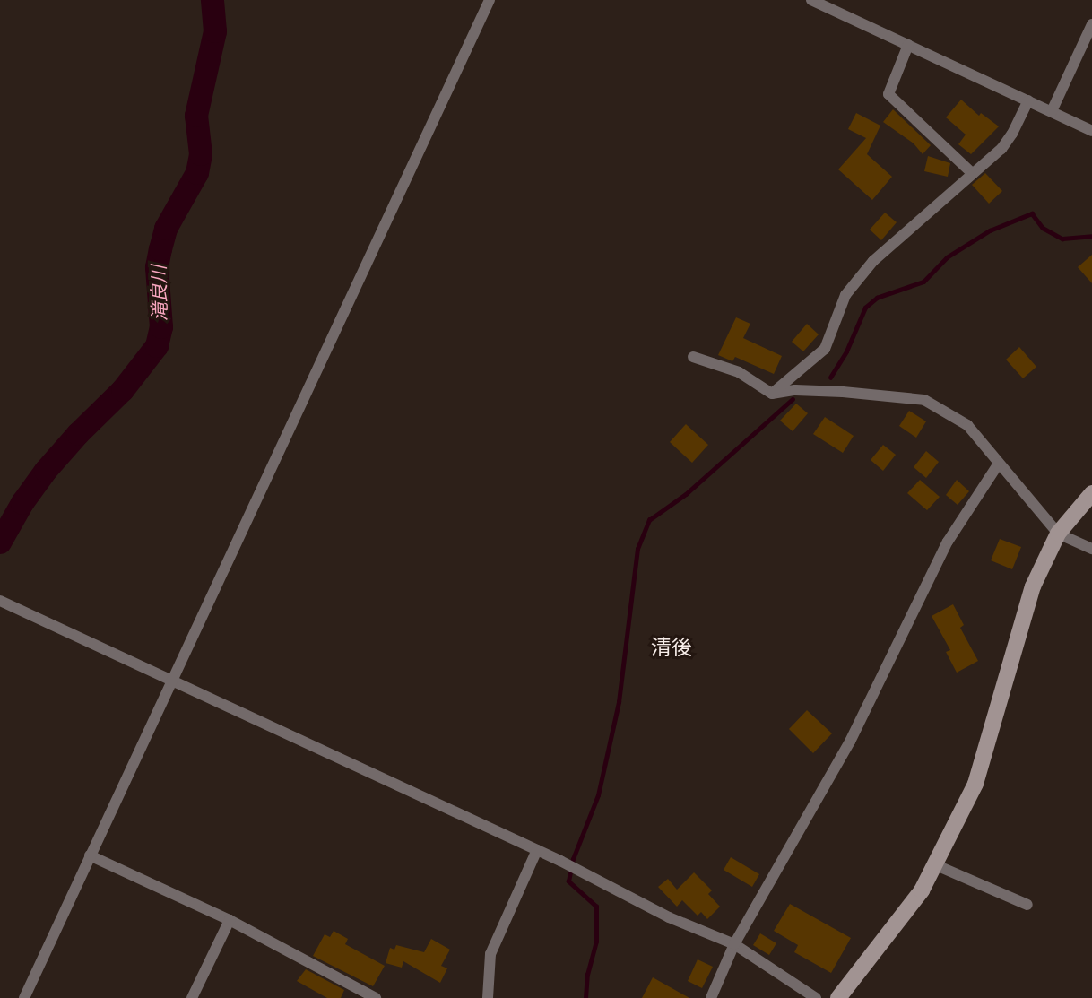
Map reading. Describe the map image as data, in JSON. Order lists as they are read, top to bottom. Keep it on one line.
{"districts":["清後"],"water":["滝良川"]}
